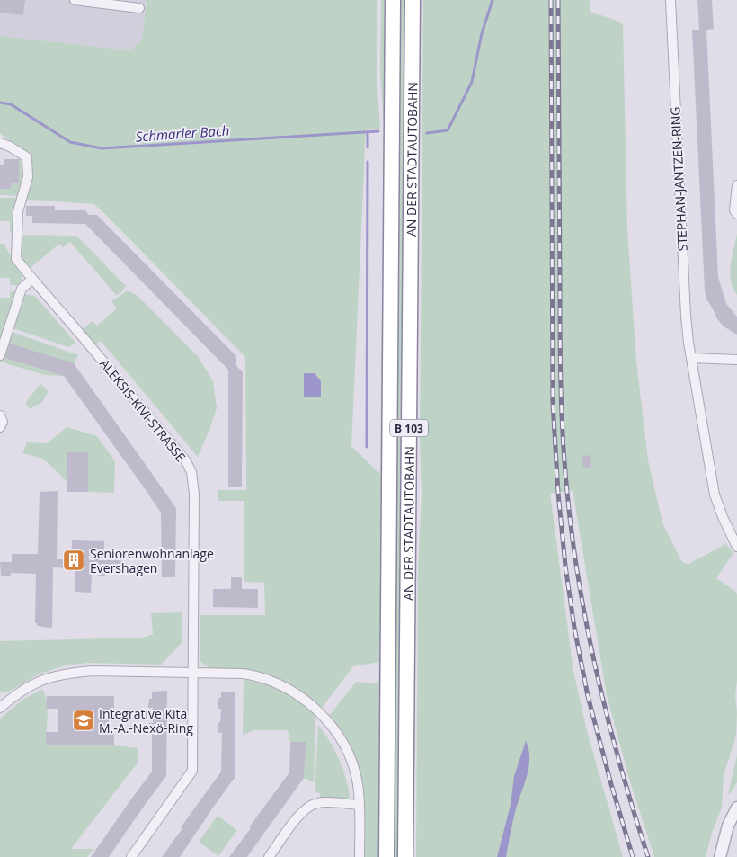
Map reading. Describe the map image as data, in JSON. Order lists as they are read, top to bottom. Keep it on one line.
{"streets":{"highway":["AN DER STADTAUTOBAHN","B 103"],"street":["STEPHAN-JANTZEN-RING","ALEKSIS-KIVI-STRASSE"]},"water":["Schmarler Bach"],"places":{"building":["Seniorenwohnanlage Evershagen"],"school or university":["Integrative Kita M.-A.-Nexö-Ring"]}}
